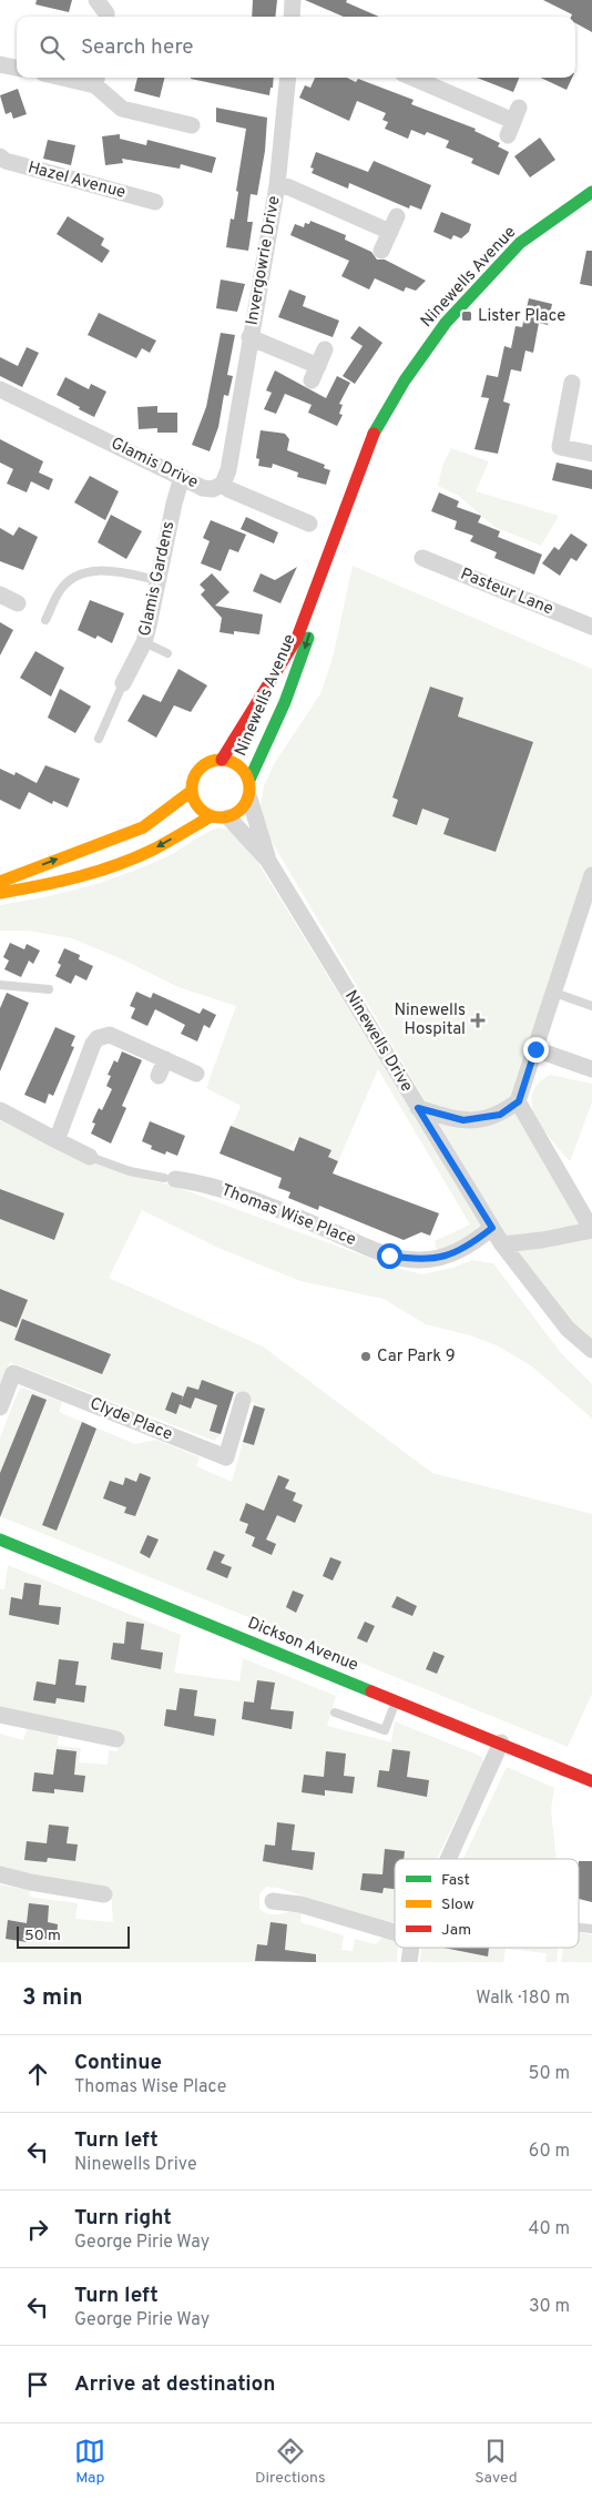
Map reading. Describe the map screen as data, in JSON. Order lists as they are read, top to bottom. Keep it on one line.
{"streets":{"street":["Hazel Avenue","Invergowrie Drive","Ninewells Avenue","Glamis Drive","Glamis Gardens","Pasteur Lane","Ninewells Drive","Thomas Wise Place","Clyde Place","Dickson Avenue"]},"crossings":[["Invergowrie Drive","Glamis Drive"],["Ninewells Avenue","Ninewells Drive"],["Glamis Drive","Glamis Gardens"],["Ninewells Drive","Thomas Wise Place"]],"places":{"transit":["Lister Place"],"health":["Ninewells Hospital"],"other":["Car Park 9"]},"legend":["Fast","Slow","Jam"],"scale_bar":"50 m","page":{"search":"Search here","scale":"50 m","heading":["3 min","Walk · 180 m"],"list":[["Continue","Thomas Wise Place","50 m"],["Turn left","Ninewells Drive","60 m"],["Turn right","George Pirie Way","40 m"],["Turn left","George Pirie Way","30 m"],"Arrive at destination"],"nav":["Map","Directions","Saved"]}}
